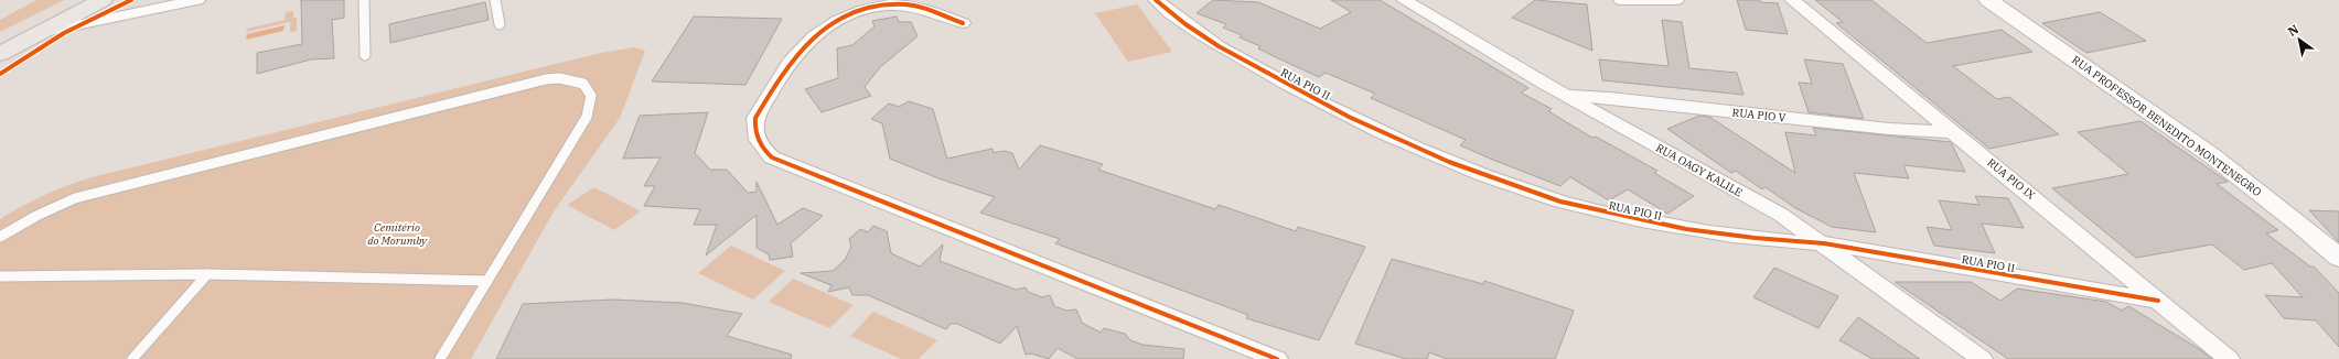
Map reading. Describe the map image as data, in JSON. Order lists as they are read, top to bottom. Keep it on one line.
{"streets":{"street":["RUA PIO II","RUA PIO V","RUA PROFESSOR BENEDITO MONTENEGRO","RUA OAGY KALILE","RUA PIO IX"]},"crossings":[["RUA PIO II","RUA OAGY KALILE"],["RUA PIO II","RUA PIO IX"],["RUA PIO V","RUA OAGY KALILE"],["RUA PIO V","RUA PIO IX"]],"parks":["Cemitério do Morumby"],"north":"top left"}
